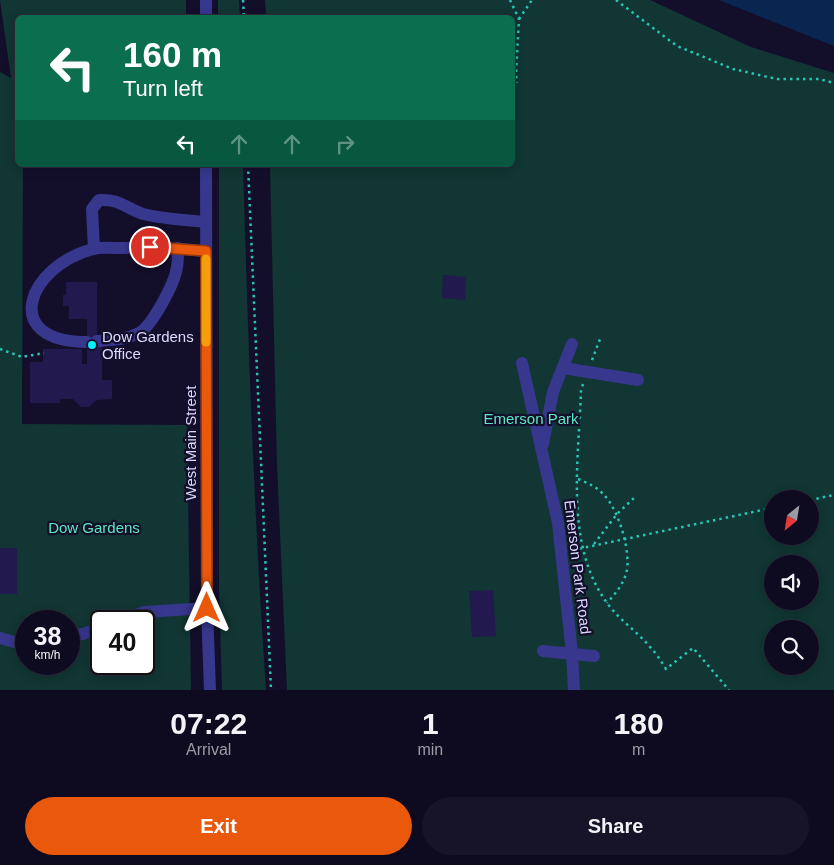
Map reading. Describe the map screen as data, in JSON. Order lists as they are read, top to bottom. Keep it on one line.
{"streets":{"street":["West Main Street","Emerson Park Road"]},"parks":["Emerson Park","Dow Gardens"],"places":["Dow Gardens Office"],"north":"bottom left","page":{"turn":["160 m","Turn left"],"speed":"38 km/h","limit":"40","eta":["07:22","Arrival","1","min","180","m"],"buttons":["Exit","Share"]}}
